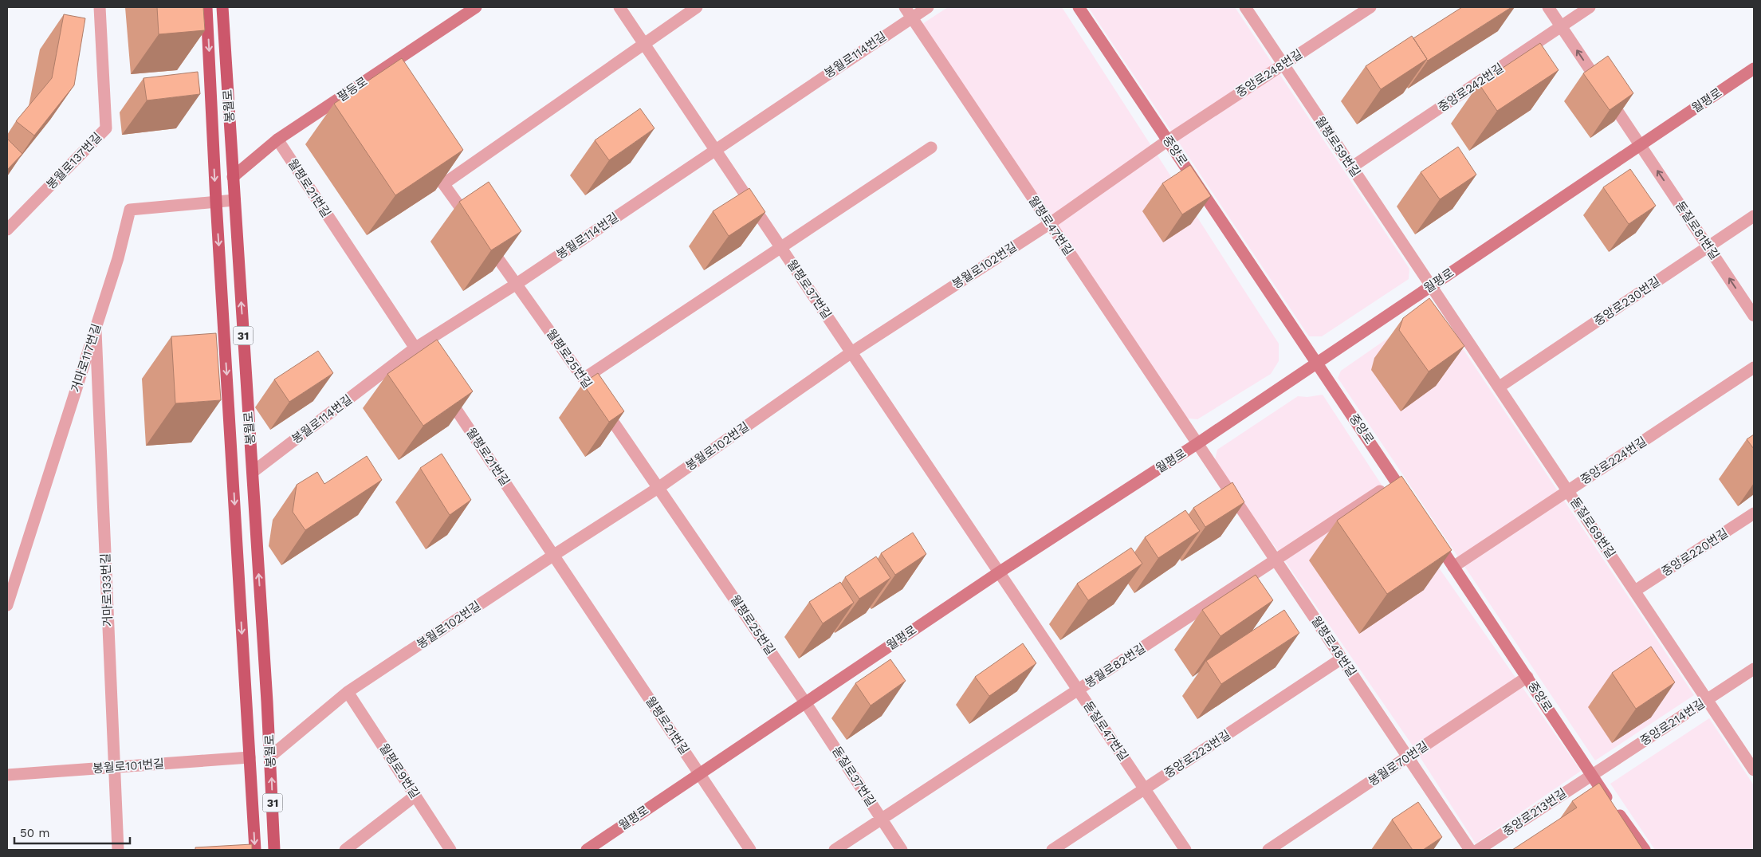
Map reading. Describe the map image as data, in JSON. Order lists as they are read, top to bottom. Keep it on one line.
{"streets":{"main road":["팔등로","월평로","봉월로","중앙로","31"],"street":["봉월로114번길","중앙로248번길","중앙로242번길","월평로59번길","봉월로137번길","월평로21번길","월평로47번길","돋질로81번길","봉월로102번길","월평로37번길","중앙로230번길","거마로117번길","월평로25번길","중앙로224번길","돋질로69번길","중앙로220번길","거마로133번길","월평로48번길","봉월로82번길","중앙로214번길","돋질로47번길","중앙로223번길","봉월로70번길","봉월로101번길","월평로9번길","돋질로37번길","중앙로213번길"]},"crossings":[["봉월로114번길","봉월로"],["봉월로114번길","월평로21번길"],["봉월로114번길","월평로47번길"],["봉월로114번길","월평로37번길"],["봉월로114번길","월평로25번길"],["중앙로248번길","월평로59번길"],["중앙로248번길","중앙로"],["중앙로248번길","봉월로102번길"],["중앙로242번길","월평로59번길"],["중앙로242번길","돋질로81번길"],["팔등로","봉월로"],["팔등로","월평로21번길"],["월평로","월평로59번길"],["월평로","중앙로"],["월평로","월평로21번길"],["월평로","월평로47번길"],["월평로","돋질로81번길"],["월평로","월평로37번길"],["월평로","월평로25번길"],["월평로","돋질로69번길"],["월평로","월평로48번길"],["월평로","돋질로47번길"],["월평로","돋질로37번길"],["봉월로","봉월로102번길"],["봉월로","거마로117번길"],["월평로59번길","돋질로69번길"],["중앙로","봉월로102번길"],["중앙로","중앙로224번길"],["중앙로","봉월로82번길"],["중앙로","중앙로214번길"],["중앙로","봉월로70번길"],["중앙로","중앙로213번길"],["월평로21번길","봉월로102번길"],["월평로47번길","봉월로102번길"],["월평로47번길","월평로48번길"],["돋질로81번길","중앙로230번길"],["봉월로102번길","월평로37번길"],["봉월로102번길","월평로25번길"],["봉월로102번길","월평로9번길"],["월평로37번길","돋질로47번길"],["중앙로230번길","돋질로69번길"],["거마로117번길","거마로133번길"],["월평로25번길","돋질로37번길"],["중앙로224번길","돋질로69번길"],["돋질로69번길","중앙로220번길"],["돋질로69번길","중앙로214번길"],["거마로133번길","봉월로101번길"],["월평로48번길","봉월로82번길"],["월평로48번길","중앙로223번길"],["월평로48번길","봉월로70번길"],["봉월로82번길","돋질로47번길"],["봉월로82번길","돋질로37번길"],["중앙로214번길","중앙로213번길"],["돋질로47번길","중앙로223번길"]],"one_way":["돋질로81번길"],"scale_bar":"50 m"}
